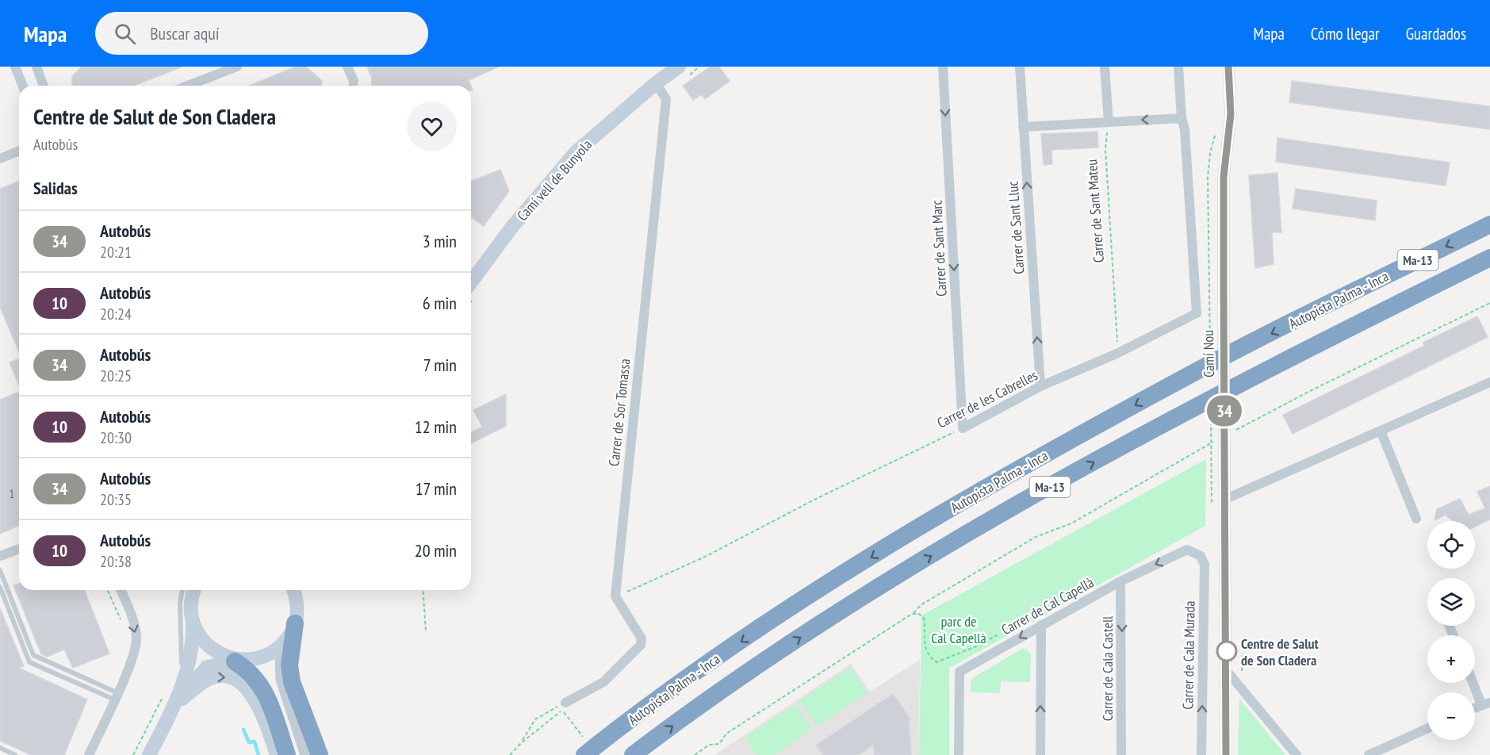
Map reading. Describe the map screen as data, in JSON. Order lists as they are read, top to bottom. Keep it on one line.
{"streets":{"highway":["Ma-13","Autopista Palma - Inca"],"main road":["Camí vell de Bunyola"],"street":["Carrer de Sant Lluc","Carrer de Sant Marc","Camí Nou","Carrer de les Cabrelles","Carrer de Sor Tomassa","Carrer de Cal Capellà","Carrer de Cala Murada","Carrer de Cala Castell"],"path":["Carrer de Sant Mateu"]},"crossings":[["Camí vell de Bunyola","Carrer de Sor Tomassa"],["Carrer de Sant Mateu","Carrer de les Cabrelles"],["Carrer de Sant Lluc","Carrer de les Cabrelles"],["Carrer de Sant Marc","Carrer de les Cabrelles"],["Carrer de les Cabrelles","Carrer de Sor Tomassa"],["Carrer de Cal Capellà","Carrer de Cala Murada"],["Carrer de Cal Capellà","Carrer de Cala Castell"]],"one_way":["Carrer de Sant Lluc","Carrer de Sant Marc","Carrer de Cal Capellà","Carrer de Cala Murada"],"parks":["parc de Cal Capellà"],"places":["Centre de Salut de Son Cladera"],"lines":["bus line 34"],"house_numbers":["1"],"page":{"header":"Mapa","search":"Buscar aquí","nav":["Mapa","Cómo llegar","Guardados"],"on_map":"34","heading":[["Centre de Salut de Son Cladera","Autobús"],"Salidas"],"list":[{"mark":"34","name":"Autobús","note":"20:21","value":"3 min"},{"mark":"10","name":"Autobús","note":"20:24","value":"6 min"},{"mark":"34","name":"Autobús","note":"20:25","value":"7 min"},{"mark":"10","name":"Autobús","note":"20:30","value":"12 min"},{"mark":"34","name":"Autobús","note":"20:35","value":"17 min"},{"mark":"10","name":"Autobús","note":"20:38","value":"20 min"}],"map_buttons":["+","−"]}}
